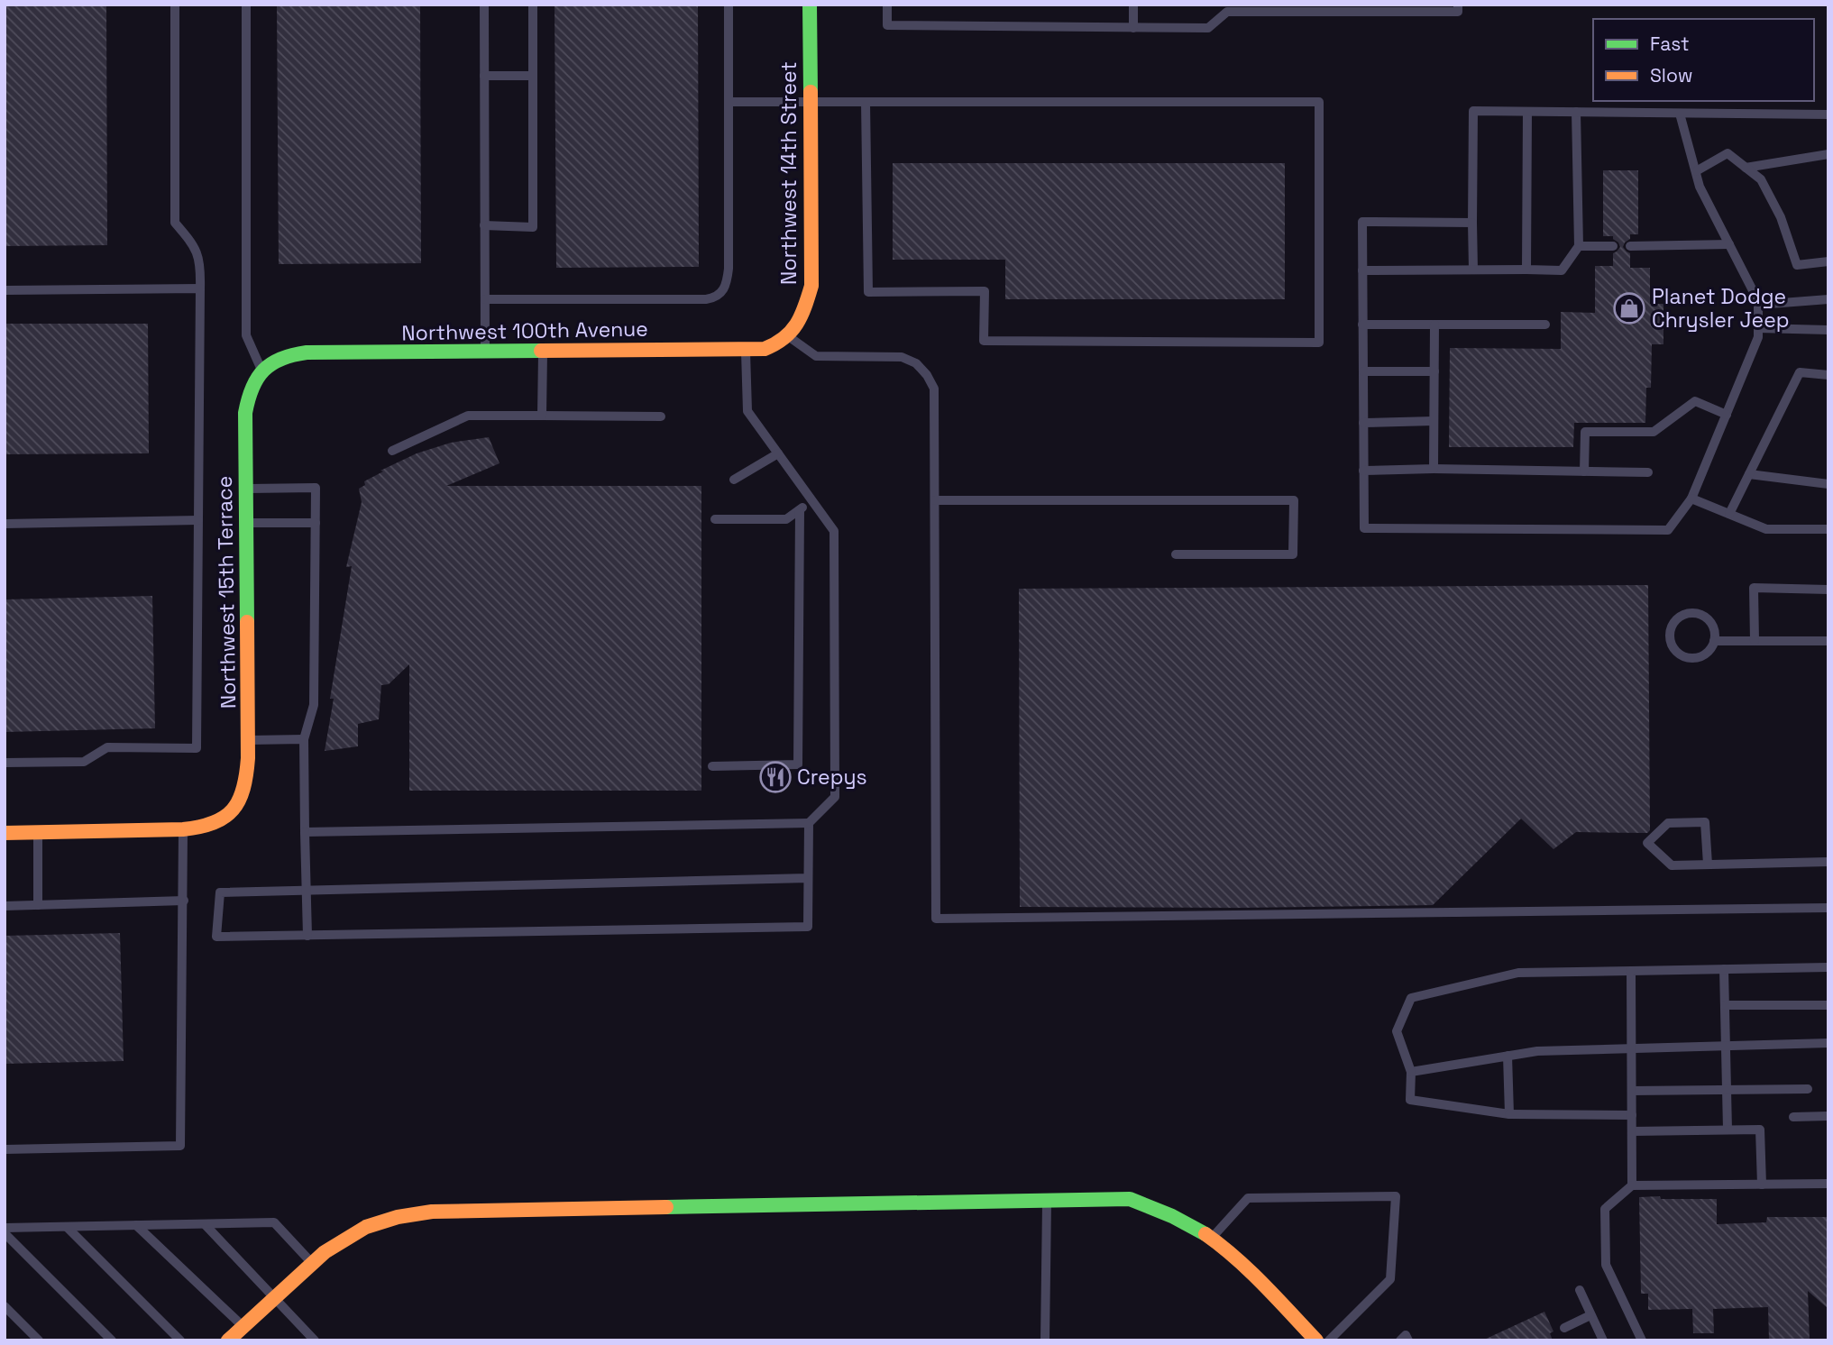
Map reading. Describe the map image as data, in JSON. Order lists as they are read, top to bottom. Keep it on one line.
{"streets":{"street":["Northwest 14th Street","Northwest 100th Avenue","Northwest 15th Terrace"]},"crossings":[["Northwest 14th Street","Northwest 100th Avenue"],["Northwest 100th Avenue","Northwest 15th Terrace"]],"places":{"shop":["Planet Dodge Chrysler Jeep"],"restaurant":["Crepys"]},"legend":["Fast","Slow"]}
